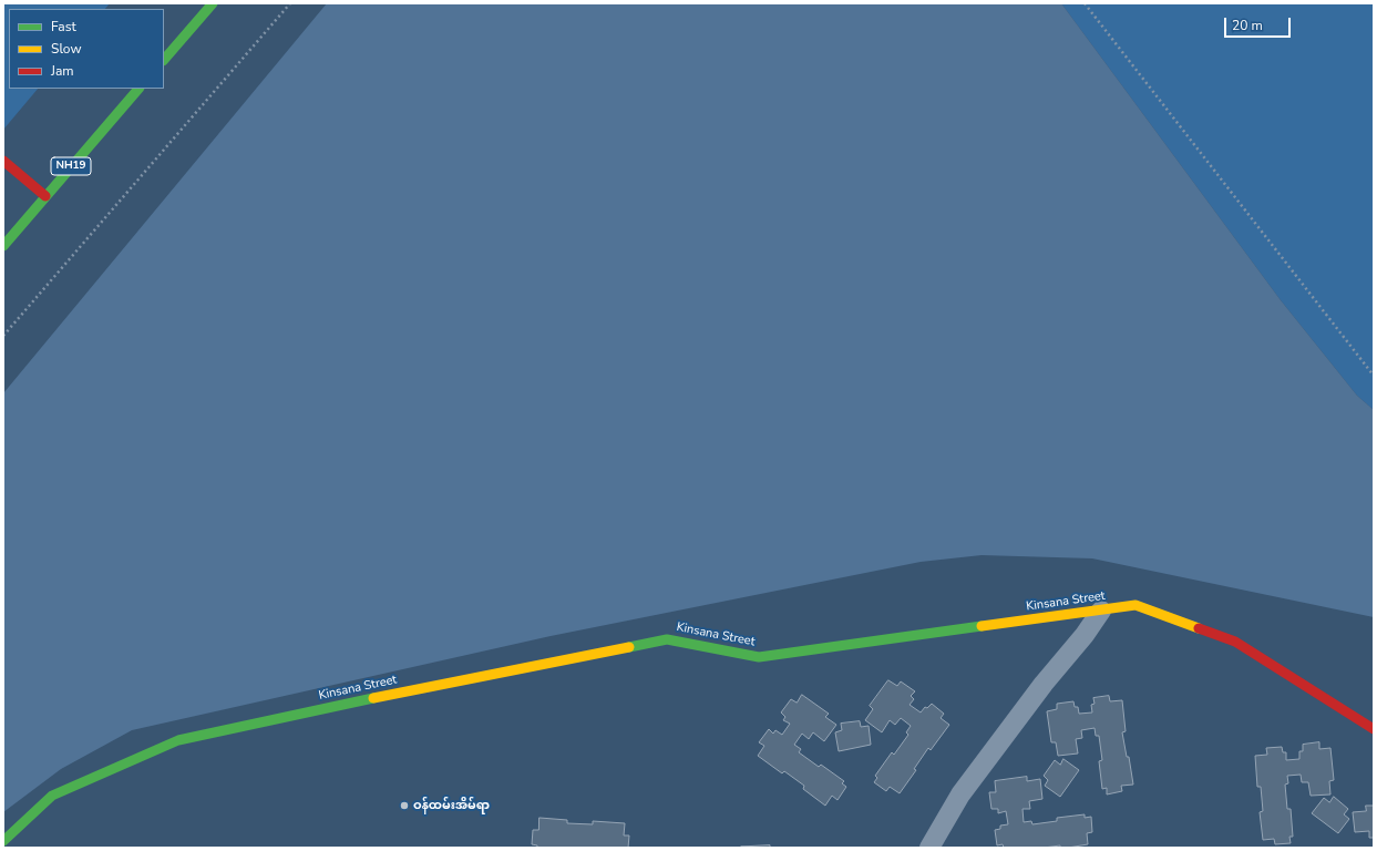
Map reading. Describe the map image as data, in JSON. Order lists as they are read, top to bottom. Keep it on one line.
{"streets":{"main road":["NH19","Kinsana Street"]},"places":["ဝန်ထမ်းအိမ်ရာ"],"legend":["Fast","Slow","Jam"],"scale_bar":"20 m"}
